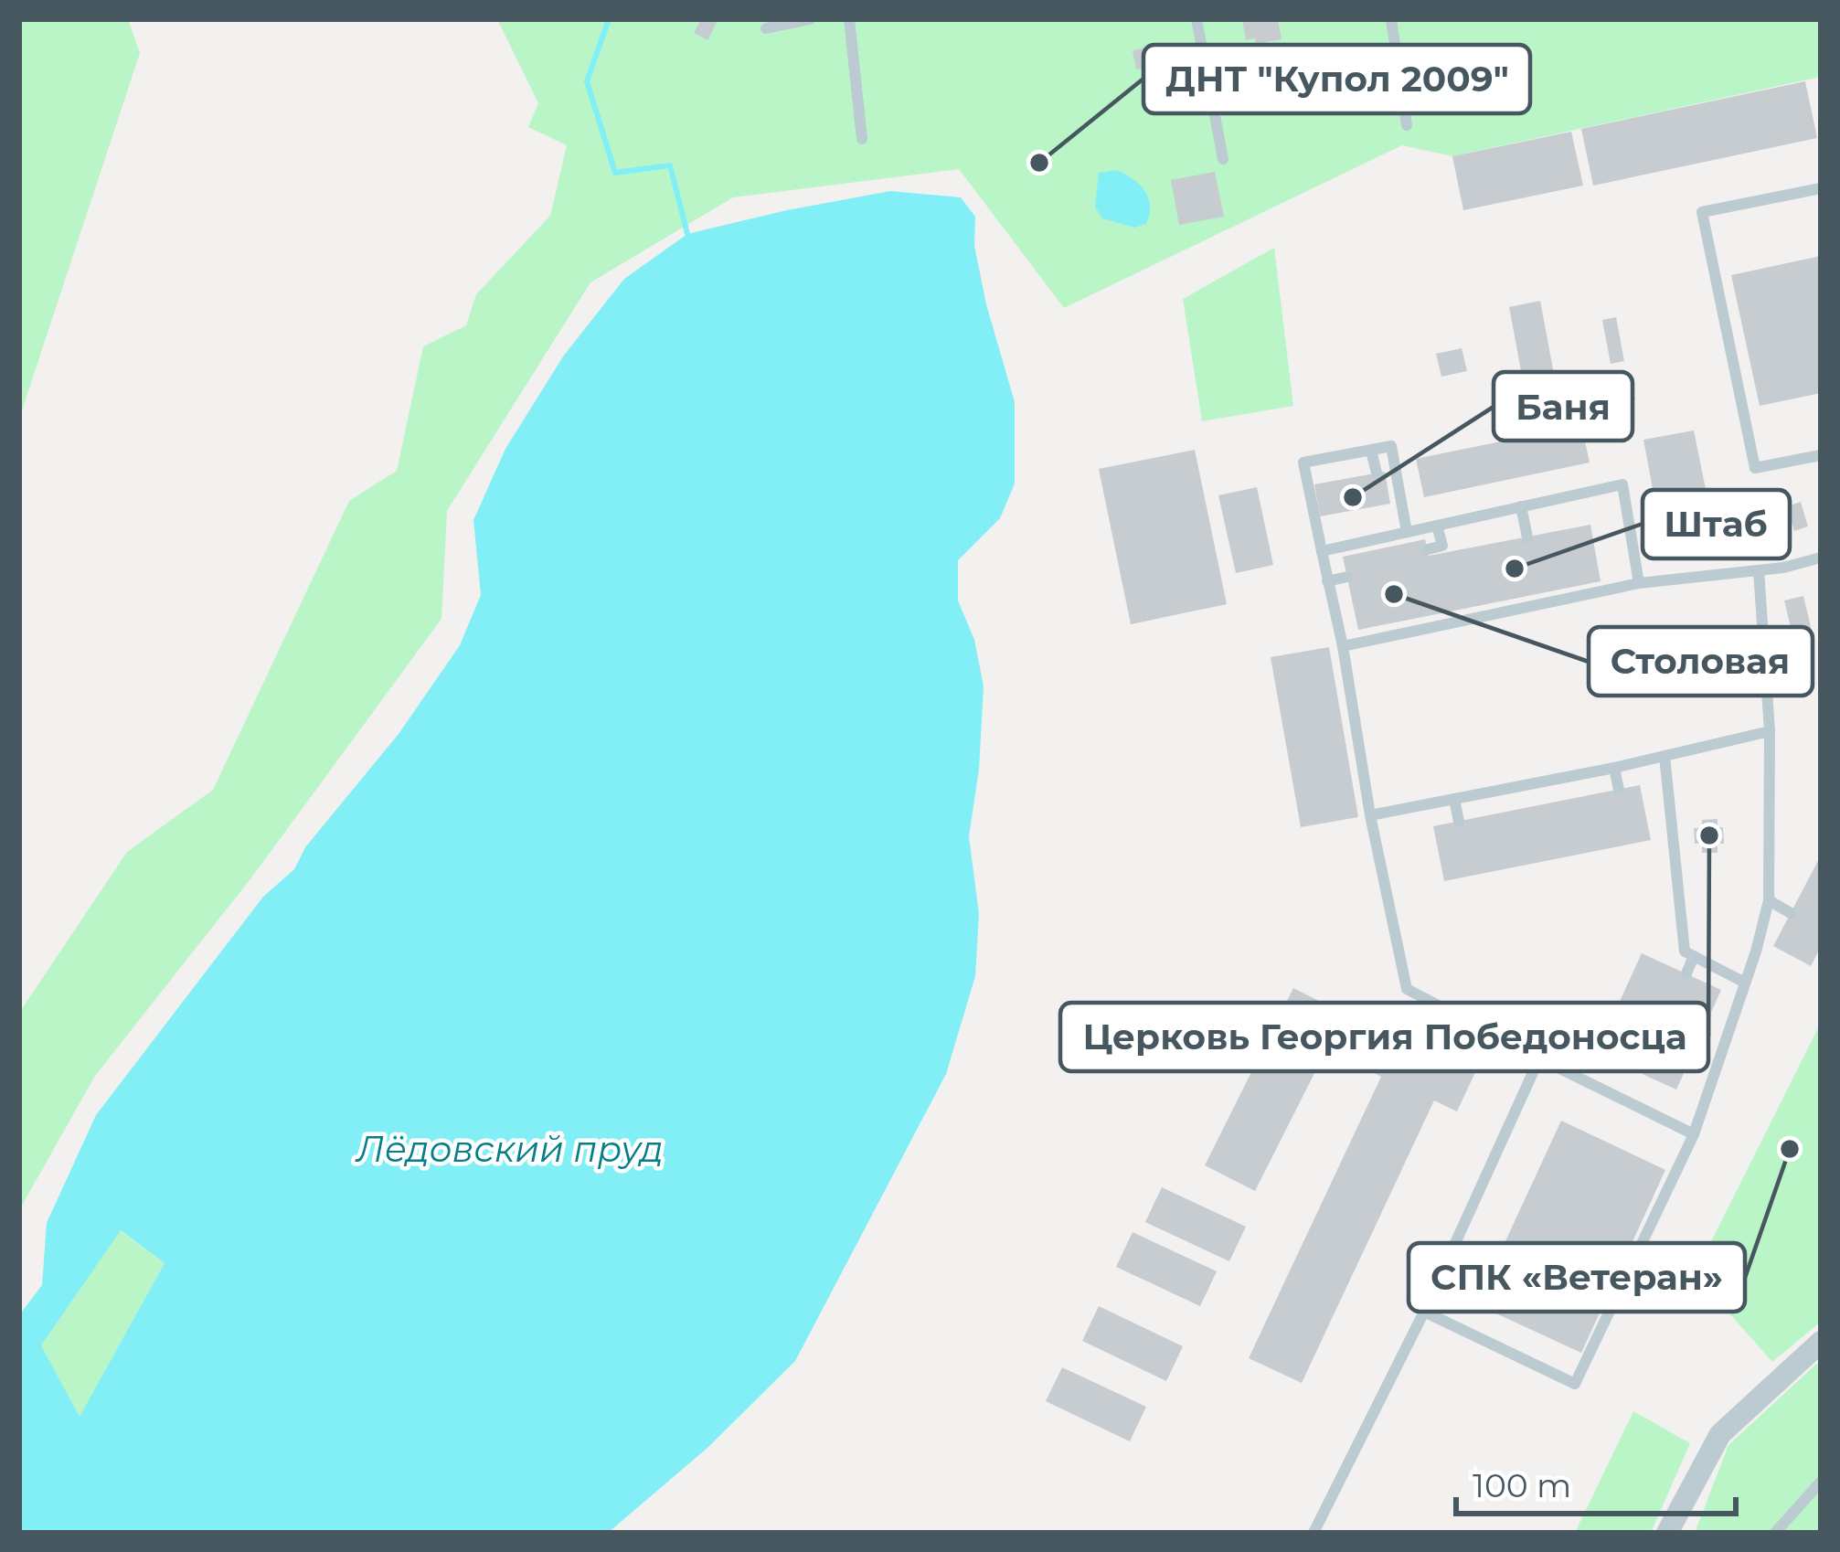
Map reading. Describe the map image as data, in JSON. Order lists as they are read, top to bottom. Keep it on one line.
{"water":["Лёдовский пруд"],"places":["ДНТ \"Купол 2009\"","Баня","Штаб","Столовая","Церковь Георгия Победоносца","СПК «Ветеран»"],"scale_bar":"100 m"}
